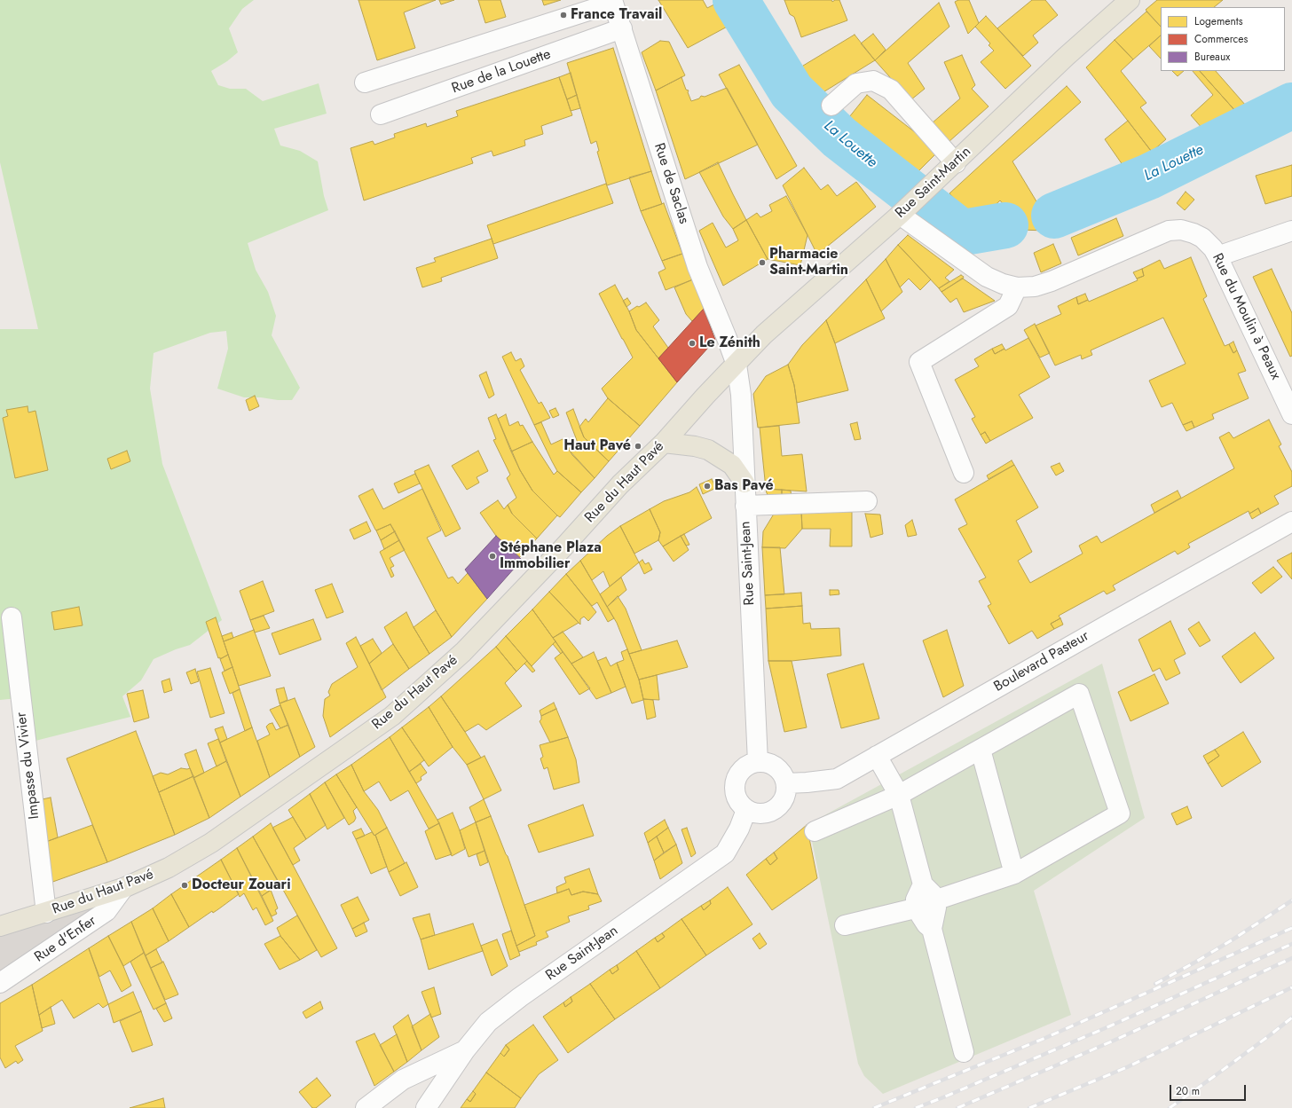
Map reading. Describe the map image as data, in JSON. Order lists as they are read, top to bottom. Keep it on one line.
{"streets":{"main road":["Rue Saint-Martin","Rue du Haut Pavé"],"street":["Rue de la Louette","Rue de Saclas","Rue du Moulin à Peaux","Rue Saint-Jean","Boulevard Pasteur","Impasse du Vivier","Rue d'Enfer"]},"crossings":[["Rue de la Louette","Rue de Saclas"],["Rue Saint-Martin","Rue de Saclas"],["Rue Saint-Martin","Rue du Moulin à Peaux"],["Rue Saint-Martin","Rue du Haut Pavé"],["Rue Saint-Martin","Rue Saint-Jean"],["Rue de Saclas","Rue du Haut Pavé"],["Rue de Saclas","Rue Saint-Jean"],["Rue du Haut Pavé","Rue Saint-Jean"],["Rue du Haut Pavé","Impasse du Vivier"],["Rue du Haut Pavé","Rue d'Enfer"],["Rue Saint-Jean","Boulevard Pasteur"]],"water":["La Louette"],"places":["France Travail","Pharmacie Saint-Martin","Le Zénith","Haut Pavé","Bas Pavé","Stéphane Plaza Immobilier","Docteur Zouari"],"legend":["Logements","Commerces","Bureaux"],"scale_bar":"20 m"}
